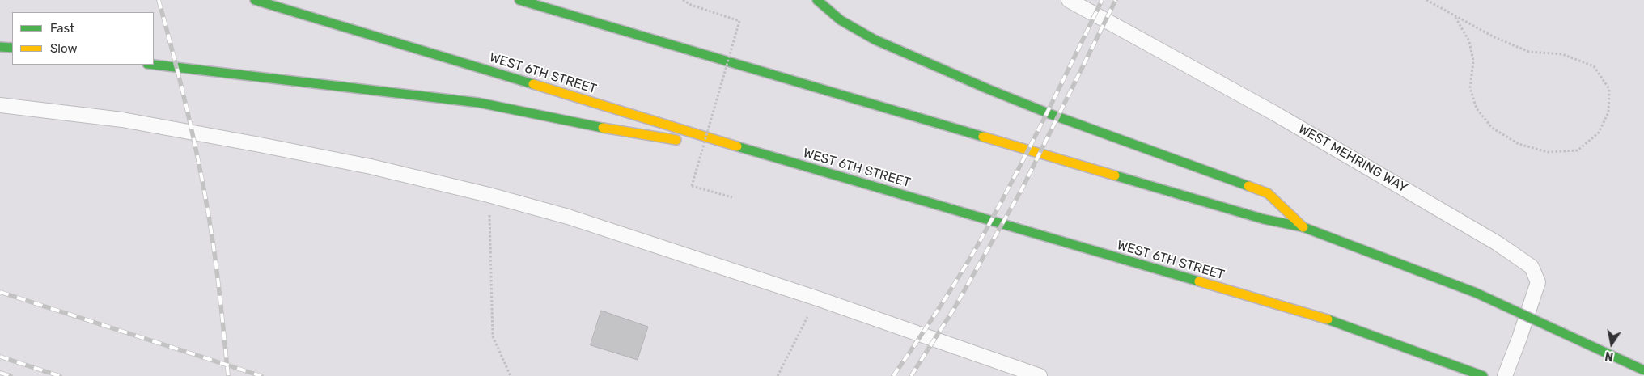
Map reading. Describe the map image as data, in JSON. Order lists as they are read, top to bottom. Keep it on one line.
{"streets":{"highway":["WEST 6TH STREET"],"lane":["WEST MEHRING WAY"]},"legend":["Fast","Slow"],"north":"bottom"}
